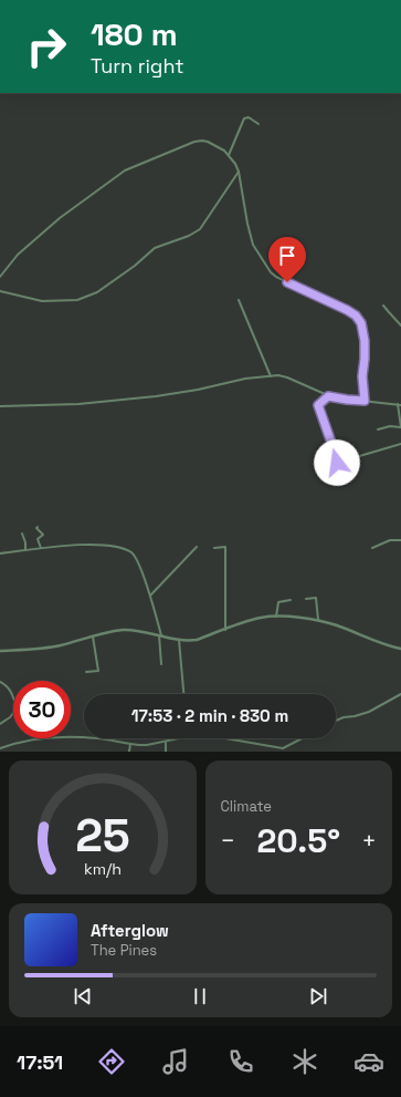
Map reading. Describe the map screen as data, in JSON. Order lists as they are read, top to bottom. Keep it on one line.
{"page":{"turn":["180 m","Turn right"],"limit":"30","trip":"17:53 · 2 min · 830 m","tile":"Climate","heat":["−","20.5°","+"],"song":["Afterglow","The Pines"],"tabs":"17:51","gauge":["25","km/h"]}}
